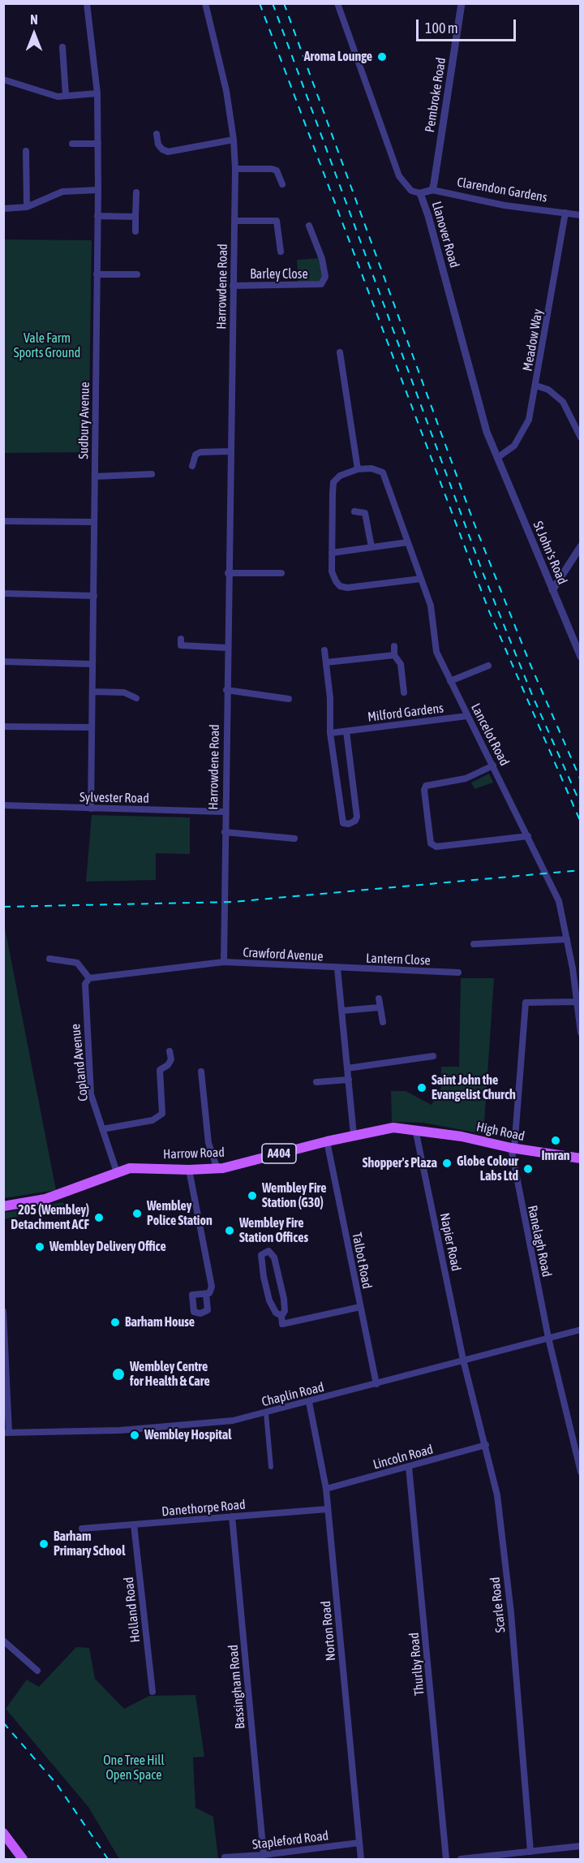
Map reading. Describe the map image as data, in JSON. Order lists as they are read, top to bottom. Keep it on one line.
{"streets":{"main road":["High Road","Harrow Road","A404"],"street":["Pembroke Road","Clarendon Gardens","Llanover Road","Barley Close","Harrowdene Road","Meadow Way","Sudbury Avenue","St John's Road","Milford Gardens","Lancelot Road","Sylvester Road","Crawford Avenue","Lantern Close","Copland Avenue","Ranelagh Road","Napier Road","Talbot Road","Chaplin Road","Lincoln Road","Danethorpe Road","Scarle Road","Holland Road","Norton Road","Thurlby Road","Bassingham Road","Stapleford Road"]},"crossings":[["Pembroke Road","Clarendon Gardens"],["Clarendon Gardens","Llanover Road"],["Clarendon Gardens","Meadow Way"],["Llanover Road","Meadow Way"],["Llanover Road","St John's Road"],["Barley Close","Harrowdene Road"],["Harrowdene Road","Sylvester Road"],["Harrowdene Road","Crawford Avenue"],["Meadow Way","St John's Road"],["Sudbury Avenue","Sylvester Road"],["Milford Gardens","Lancelot Road"],["Lancelot Road","Ranelagh Road"],["Crawford Avenue","Lantern Close"],["Crawford Avenue","Copland Avenue"],["Crawford Avenue","Harrow Road"],["Copland Avenue","Harrow Road"],["High Road","Harrow Road"],["High Road","Ranelagh Road"],["High Road","Napier Road"],["Harrow Road","Napier Road"],["Harrow Road","Talbot Road"],["Ranelagh Road","Chaplin Road"],["Napier Road","Chaplin Road"],["Napier Road","Scarle Road"],["Talbot Road","Chaplin Road"],["Chaplin Road","Scarle Road"],["Chaplin Road","Norton Road"],["Lincoln Road","Scarle Road"],["Lincoln Road","Norton Road"],["Lincoln Road","Thurlby Road"],["Danethorpe Road","Holland Road"],["Danethorpe Road","Norton Road"],["Danethorpe Road","Bassingham Road"],["Norton Road","Stapleford Road"],["Bassingham Road","Stapleford Road"]],"parks":["Vale Farm Sports Ground","One Tree Hill Open Space"],"places":["Aroma Lounge","Saint John the Evangelist Church","Imran","Shopper's Plaza","Globe Colour Labs Ltd","Wembley Fire Station (G30)","Wembley Police Station","205 (Wembley) Detachment ACF","Wembley Fire Station Offices","Wembley Delivery Office","Barham House","Wembley Centre for Health & Care","Wembley Hospital","Barham Primary School"],"scale_bar":"100 m","north":"top"}
